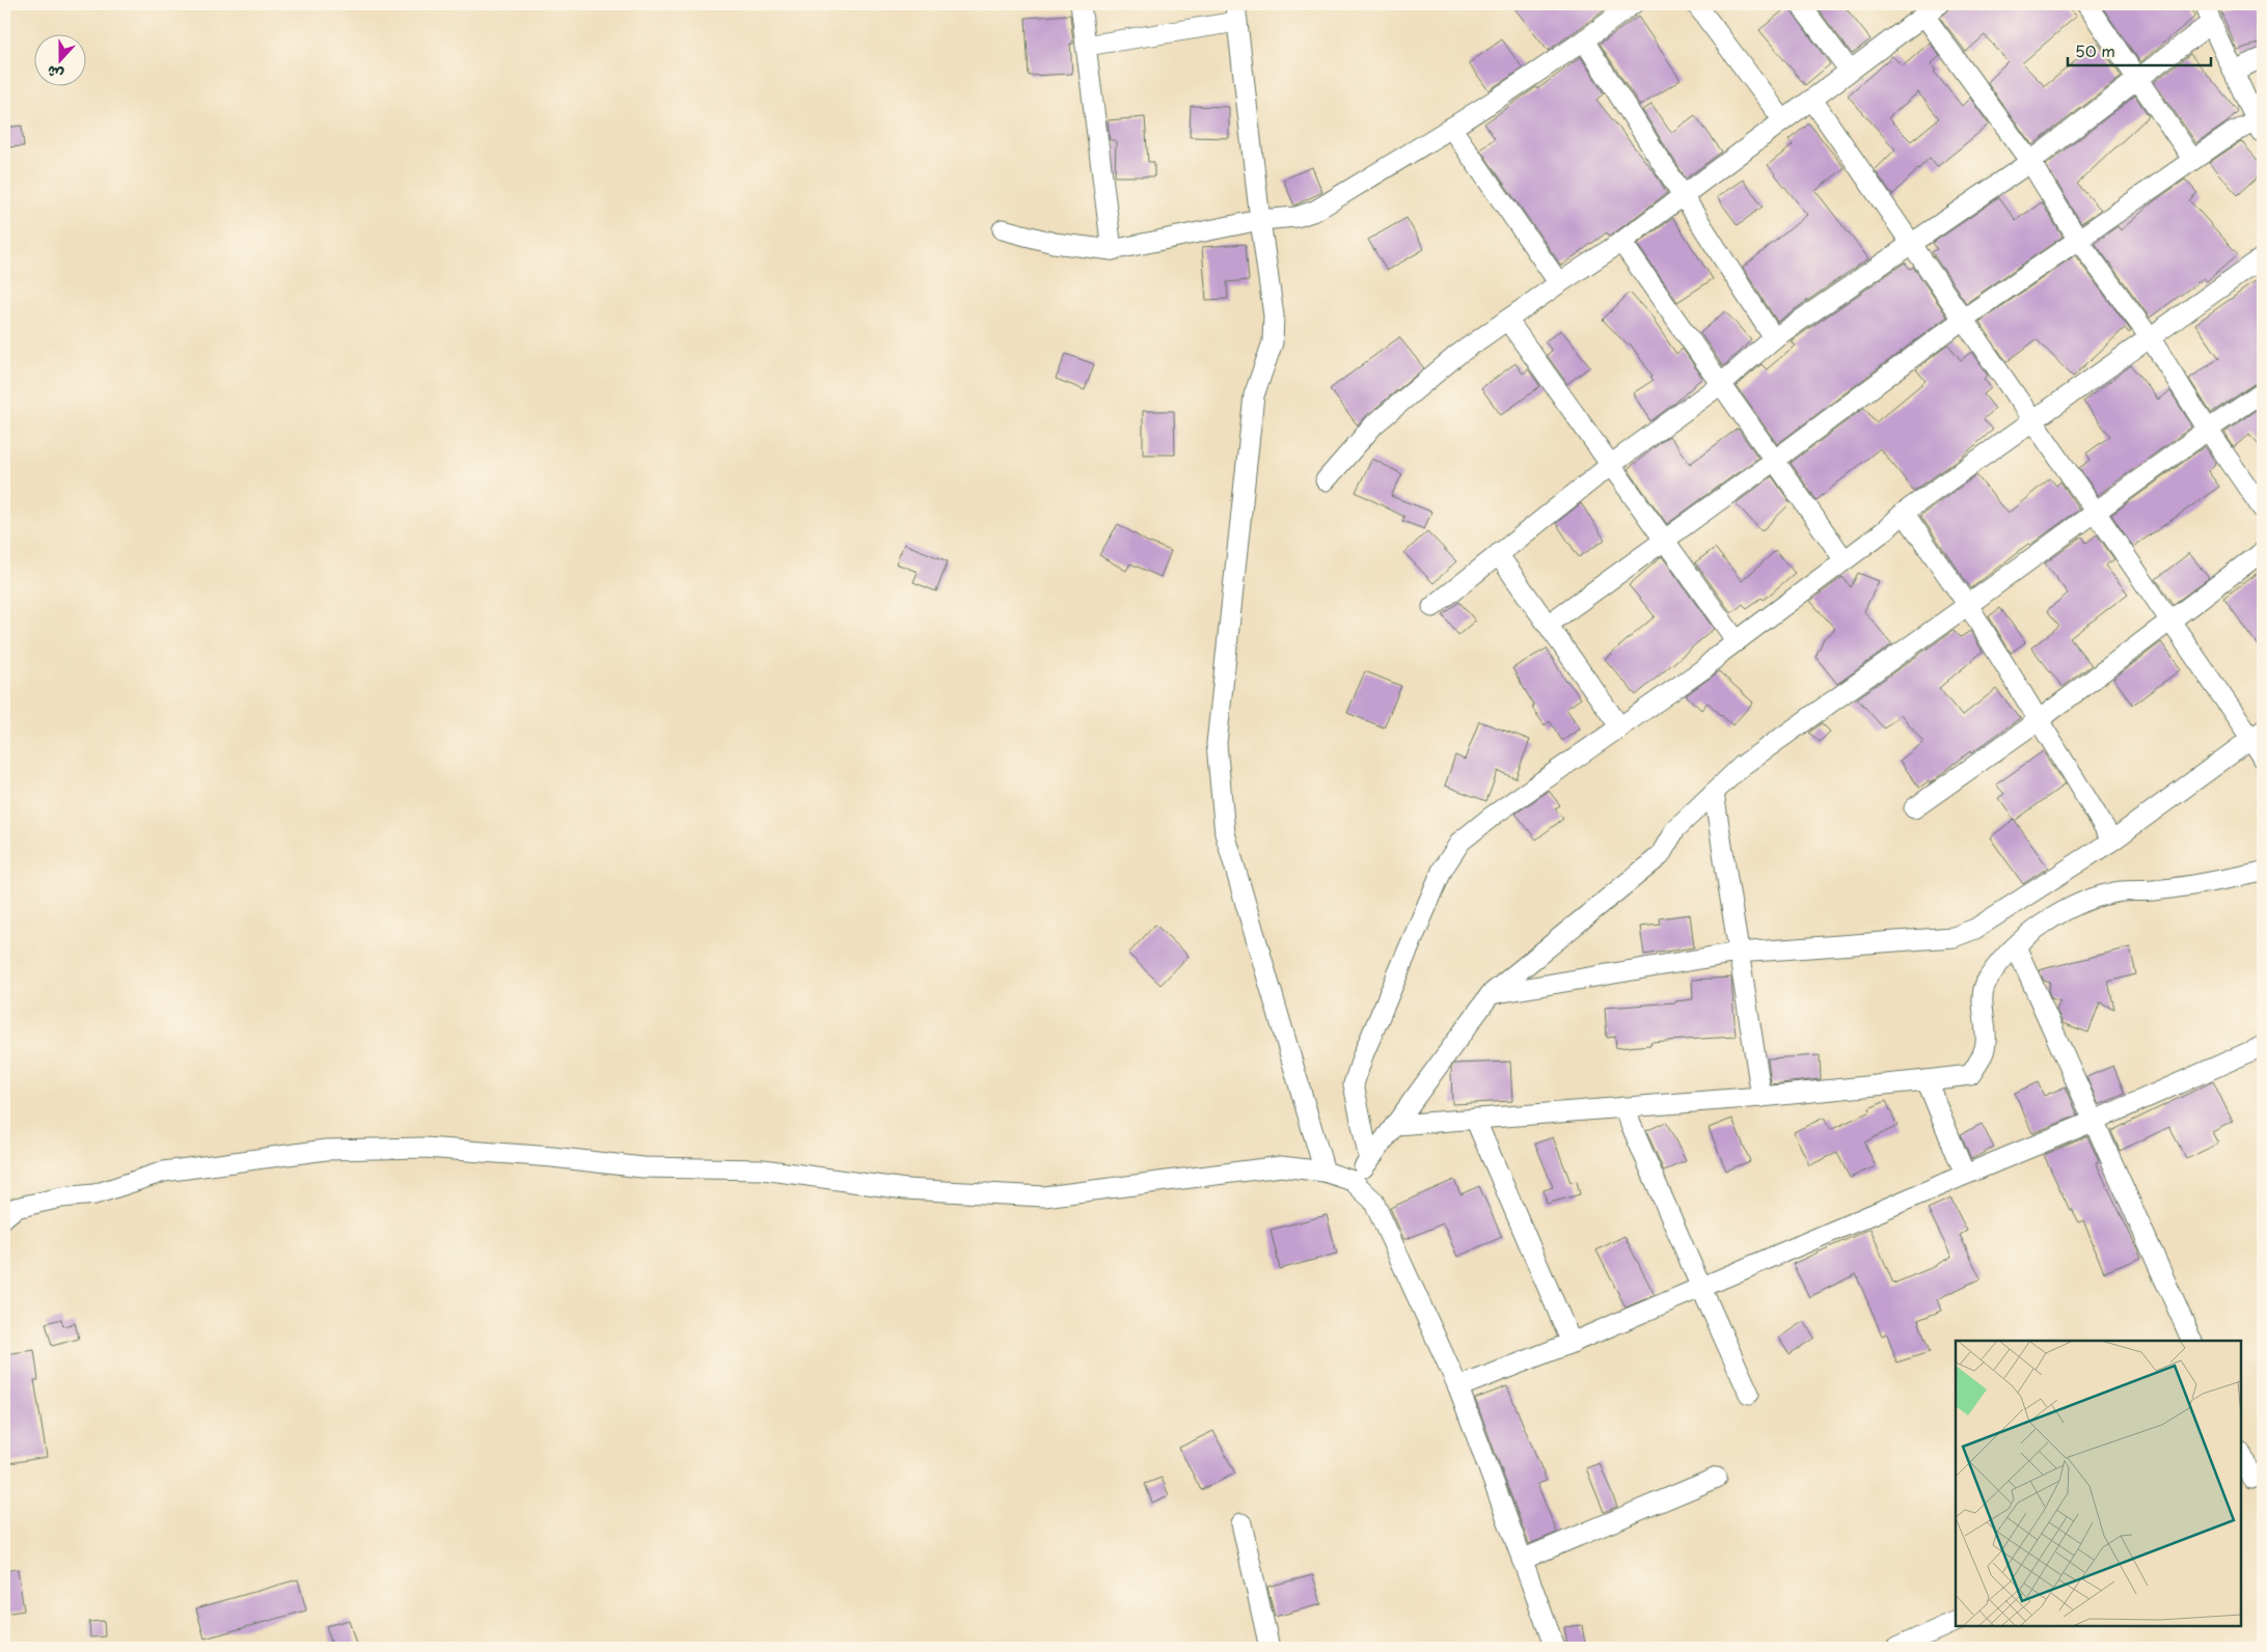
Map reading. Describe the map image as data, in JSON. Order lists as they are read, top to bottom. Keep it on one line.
{"scale_bar":"50 m","north":"bottom"}
